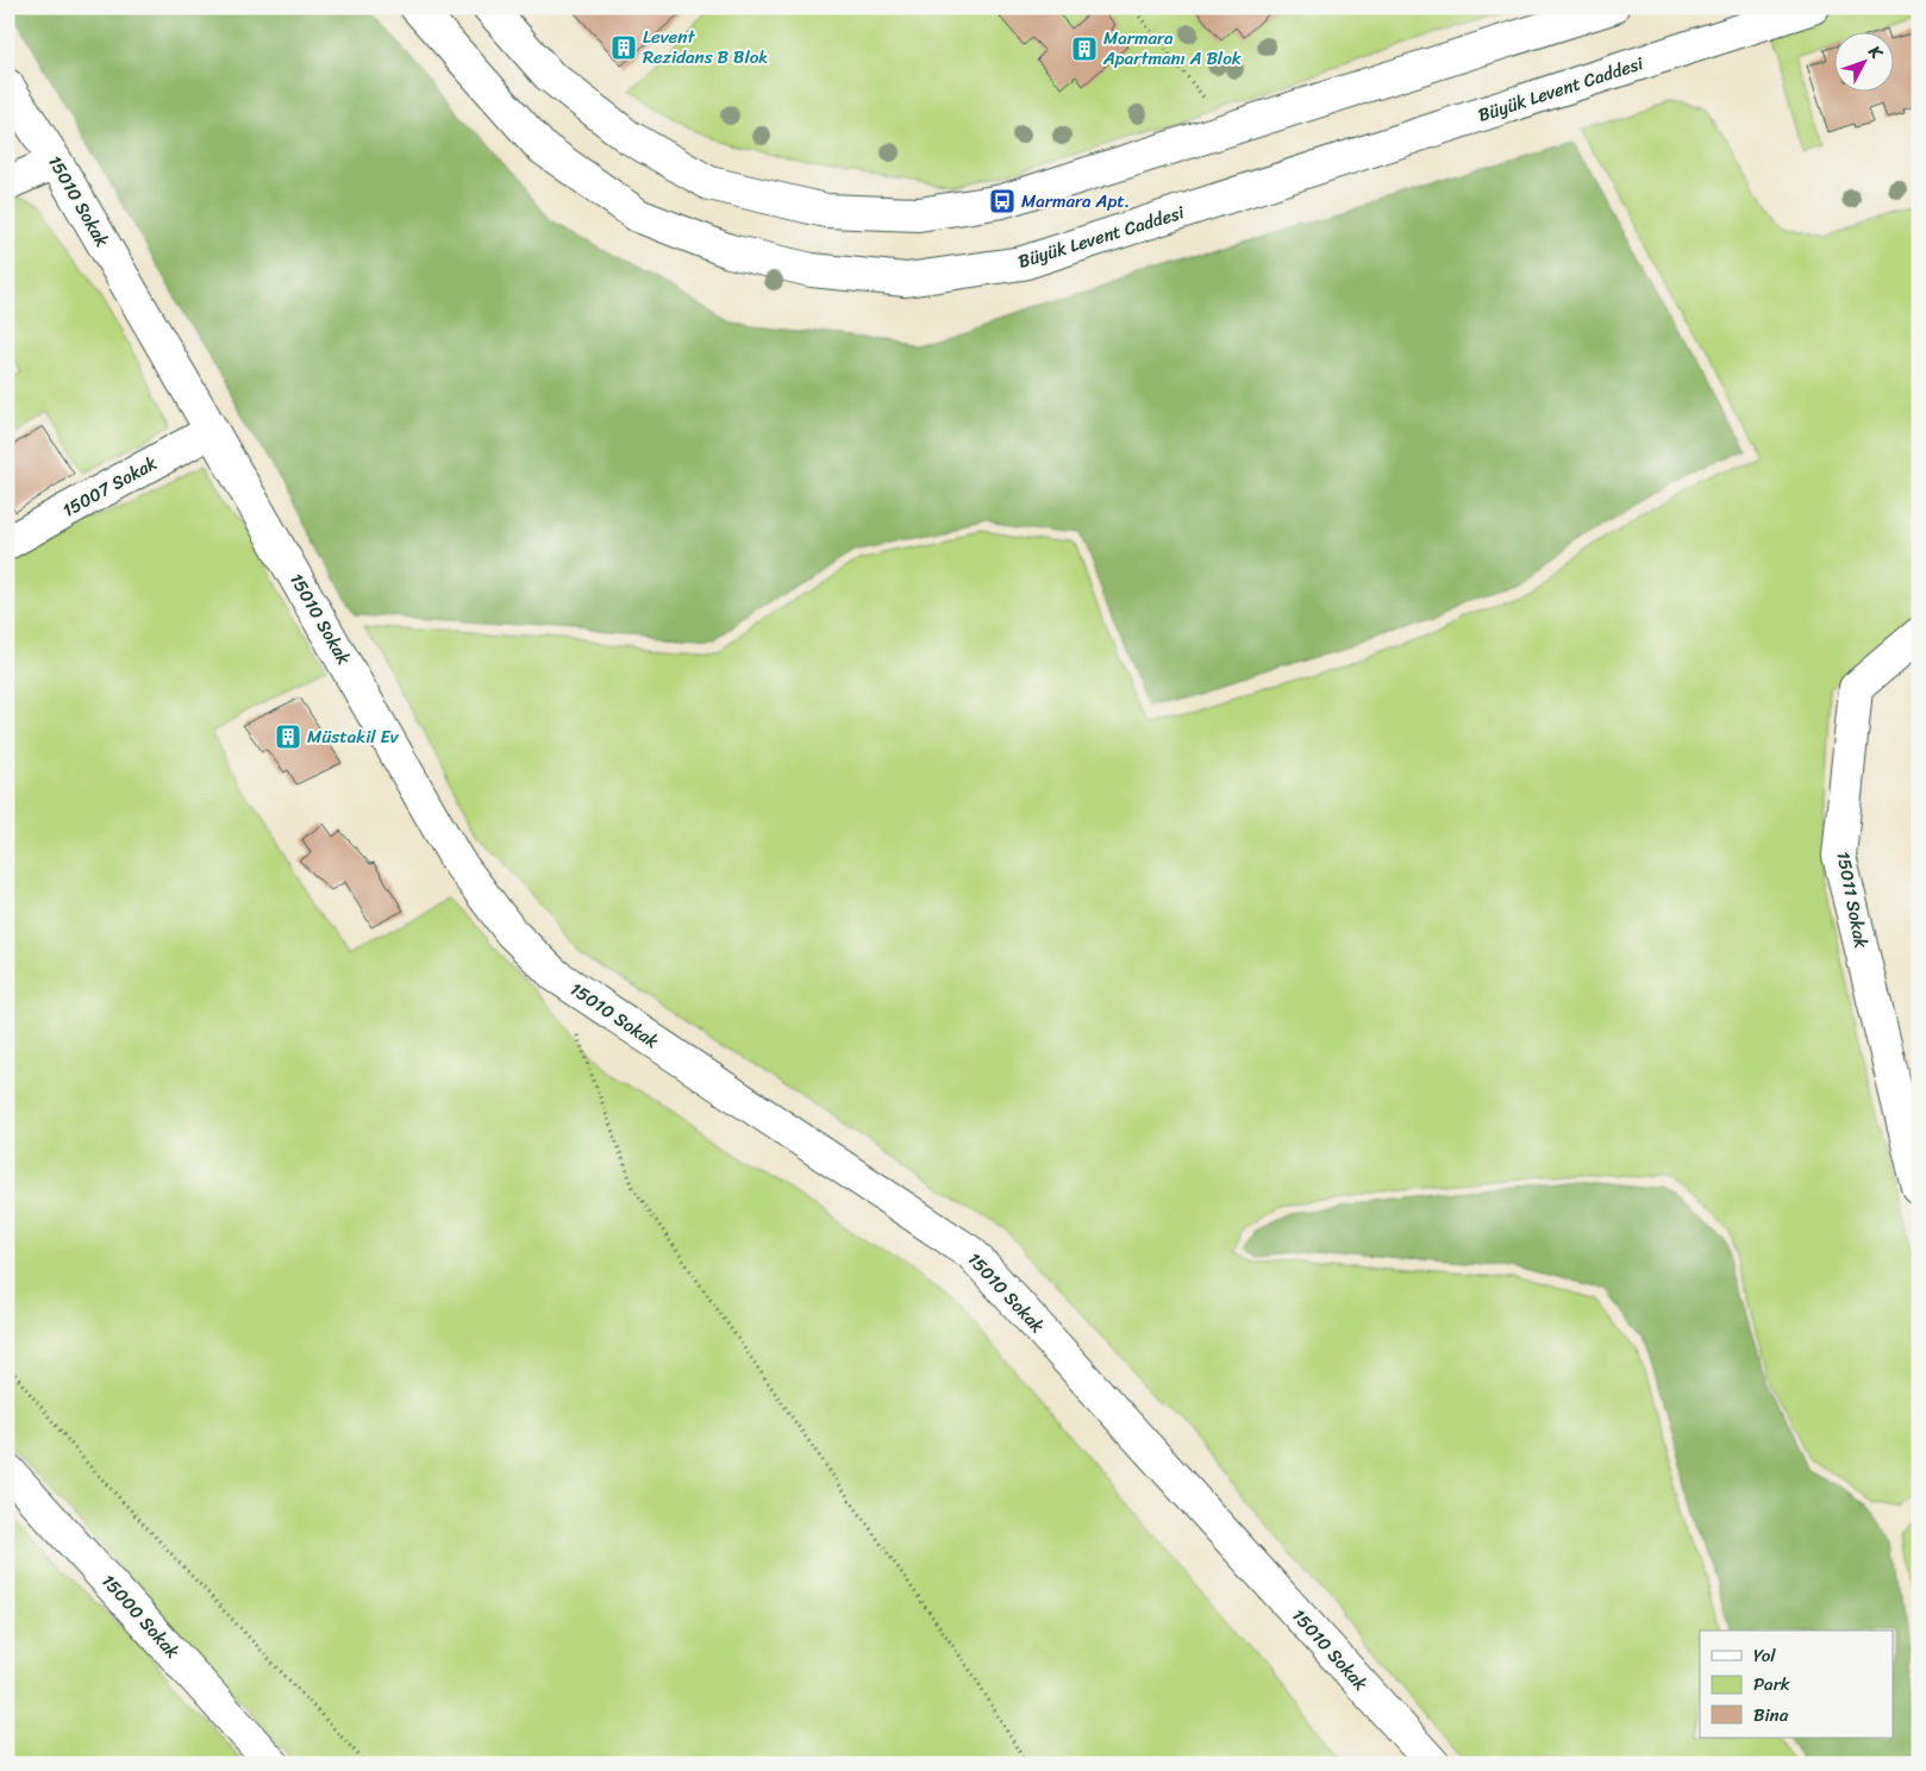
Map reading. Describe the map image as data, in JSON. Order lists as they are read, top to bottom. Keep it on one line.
{"streets":{"street":["Büyük Levent Caddesi","15010 Sokak","15007 Sokak","15011 Sokak","15000 Sokak"]},"crossings":[["15010 Sokak","15007 Sokak"]],"places":{"building":["Levent Rezidans B Blok","Marmara Apartmanı A Blok","Müstakil Ev"],"bus stop":["Marmara Apt."]},"legend":["Yol","Park","Bina"],"north":"top right"}
